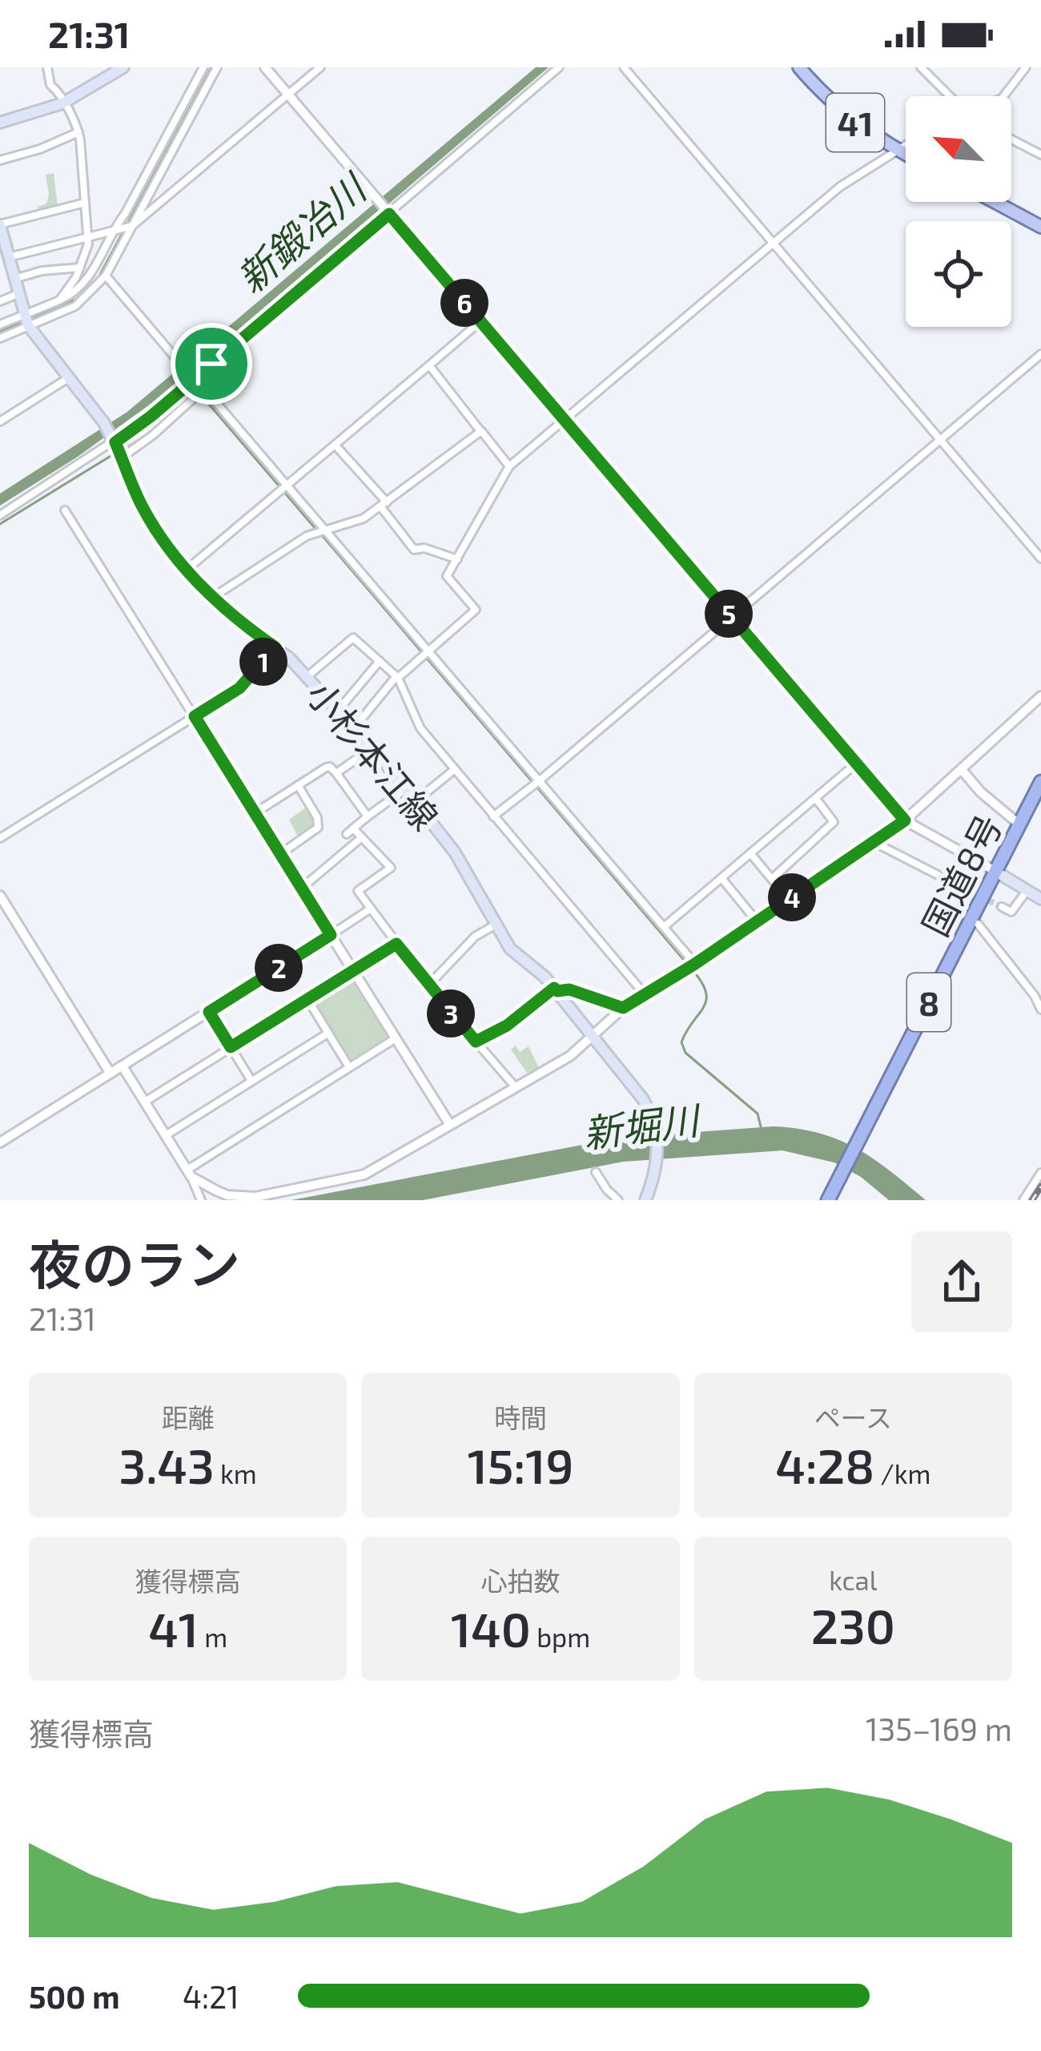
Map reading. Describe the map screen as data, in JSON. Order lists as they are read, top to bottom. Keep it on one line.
{"streets":{"highway":["国道8号","8"],"main road":["41","小杉本江線"]},"water":["新鍛冶川","新堀川"],"north":"top left","page":{"status":"21:31","pins":["6","5","1","4","2","3"],"heading":["夜のラン","21:31"],"stats":[["距離","3.43 km"],["時間","15:19"],["ペース","4:28 /km"],["獲得標高","41 m"],["心拍数","140 bpm"],["kcal","230"]],"chart":["獲得標高","135–169 m"],"list":[{"name":"500 m","note":"4:21"}]}}
